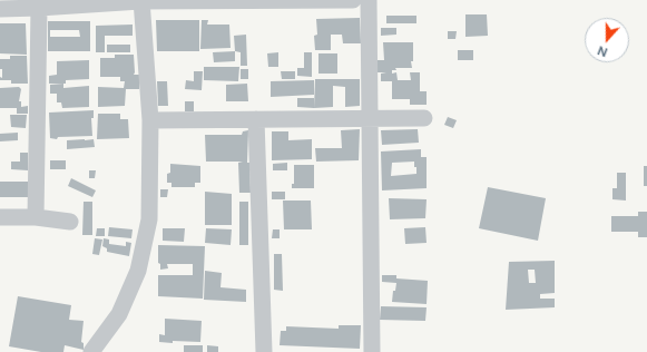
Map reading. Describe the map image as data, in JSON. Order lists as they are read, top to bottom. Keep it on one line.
{"north":"bottom"}
